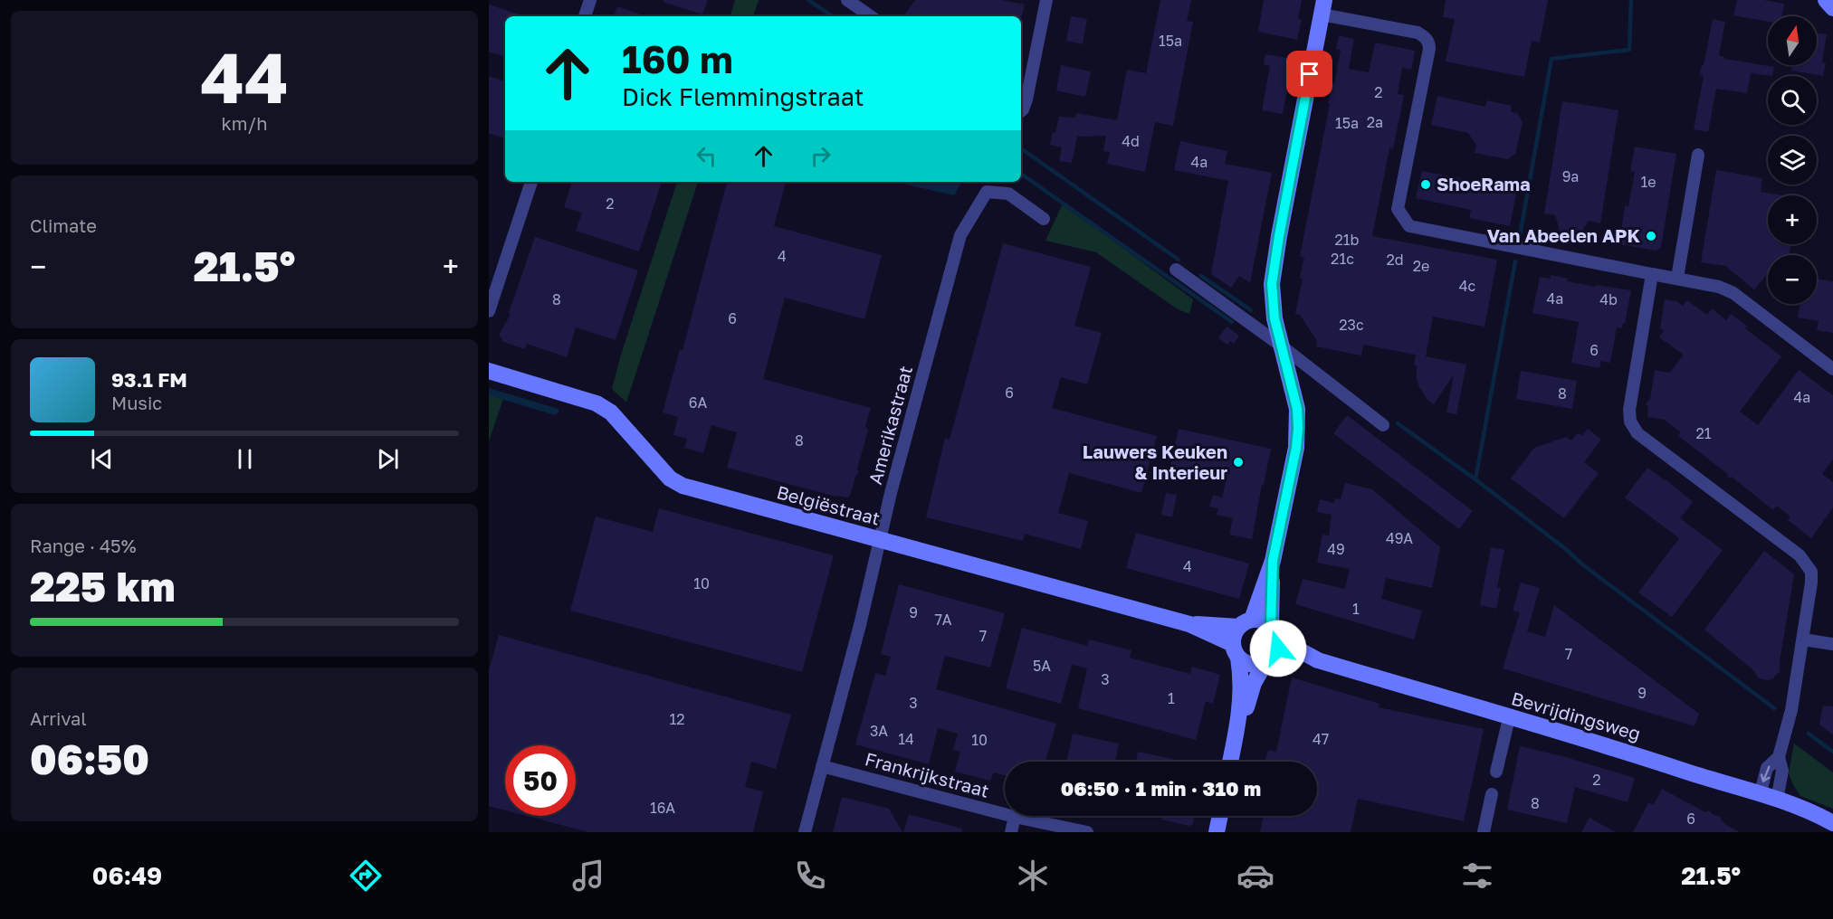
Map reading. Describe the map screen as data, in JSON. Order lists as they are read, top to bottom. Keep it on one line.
{"streets":{"main road":["Belgiëstraat","Bevrijdingsweg"],"street":["Amerikastraat","Frankrijkstraat"]},"crossings":[["Amerikastraat","Belgiëstraat"],["Amerikastraat","Frankrijkstraat"],["Belgiëstraat","Bevrijdingsweg"]],"places":["ShoeRama","Van Abeelen APK","Lauwers Keuken & Interieur"],"house_numbers":["15a","2","2a","15a","4d","4a","9a","1e","2","21b","4","21c","2d","2e","4c","4a","8","4b","6","23c","6","6","8","4a","6A","21","8","49A","49","4","10","1","9","7A","7","7","5A","3","9","1","3","12","3A","14","47","10","2","8","16A","6"],"north":"top","page":{"tile":[["44","km/h"],"Climate",["Range · 45%","225 km"],["Arrival","06:50"]],"map_buttons":["+","−"],"turn":["160 m","Dick Flemmingstraat"],"heat":["−","21.5°","+"],"song":["93.1 FM","Music"],"limit":"50","trip":"06:50 · 1 min · 310 m","tabs":["06:49","21.5°"]}}
